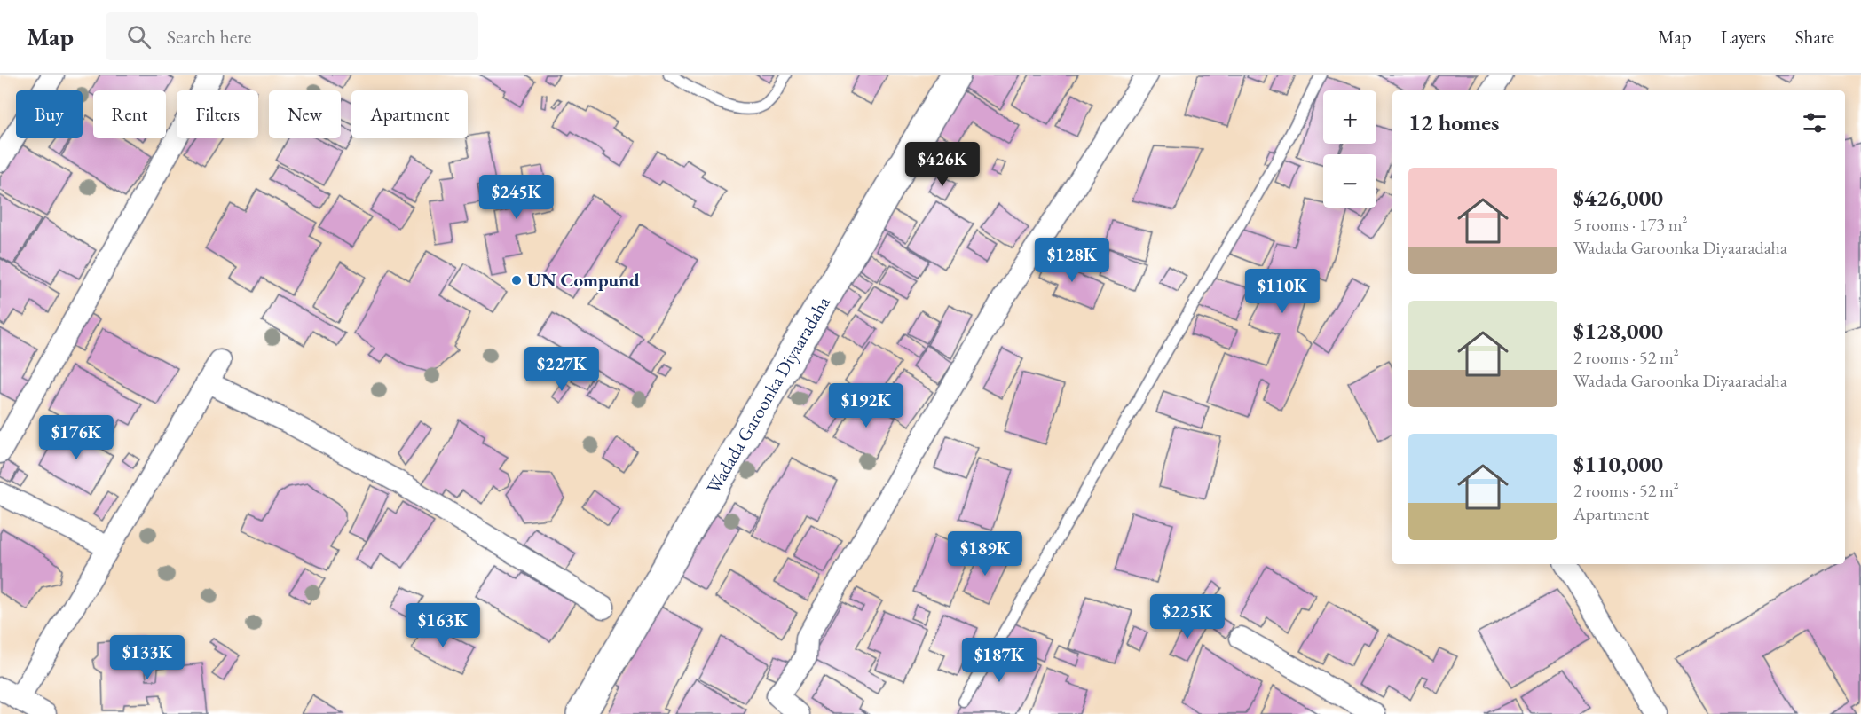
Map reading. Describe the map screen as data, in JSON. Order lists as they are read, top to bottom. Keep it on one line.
{"streets":{"main road":["Wadada Garoonka Diyaaradaha"]},"places":["UN Compund"],"page":{"header":"Map","search":"Search here","nav":["Map","Layers","Share"],"map_buttons":["+","−"],"chip":["Buy","Rent","Filters","New","Apartment"],"heading":"12 homes","price":["$426K","$245K","$128K","$110K","$227K","$192K","$176K","$189K","$225K","$163K","$133K","$187K"],"list":[{"name":"$426,000","note":"5 rooms · 173 m² · Wadada Garoonka Diyaaradaha"},{"name":"$128,000","note":"2 rooms · 52 m² · Wadada Garoonka Diyaaradaha"},{"name":"$110,000","note":"2 rooms · 52 m² · Apartment"}]}}
